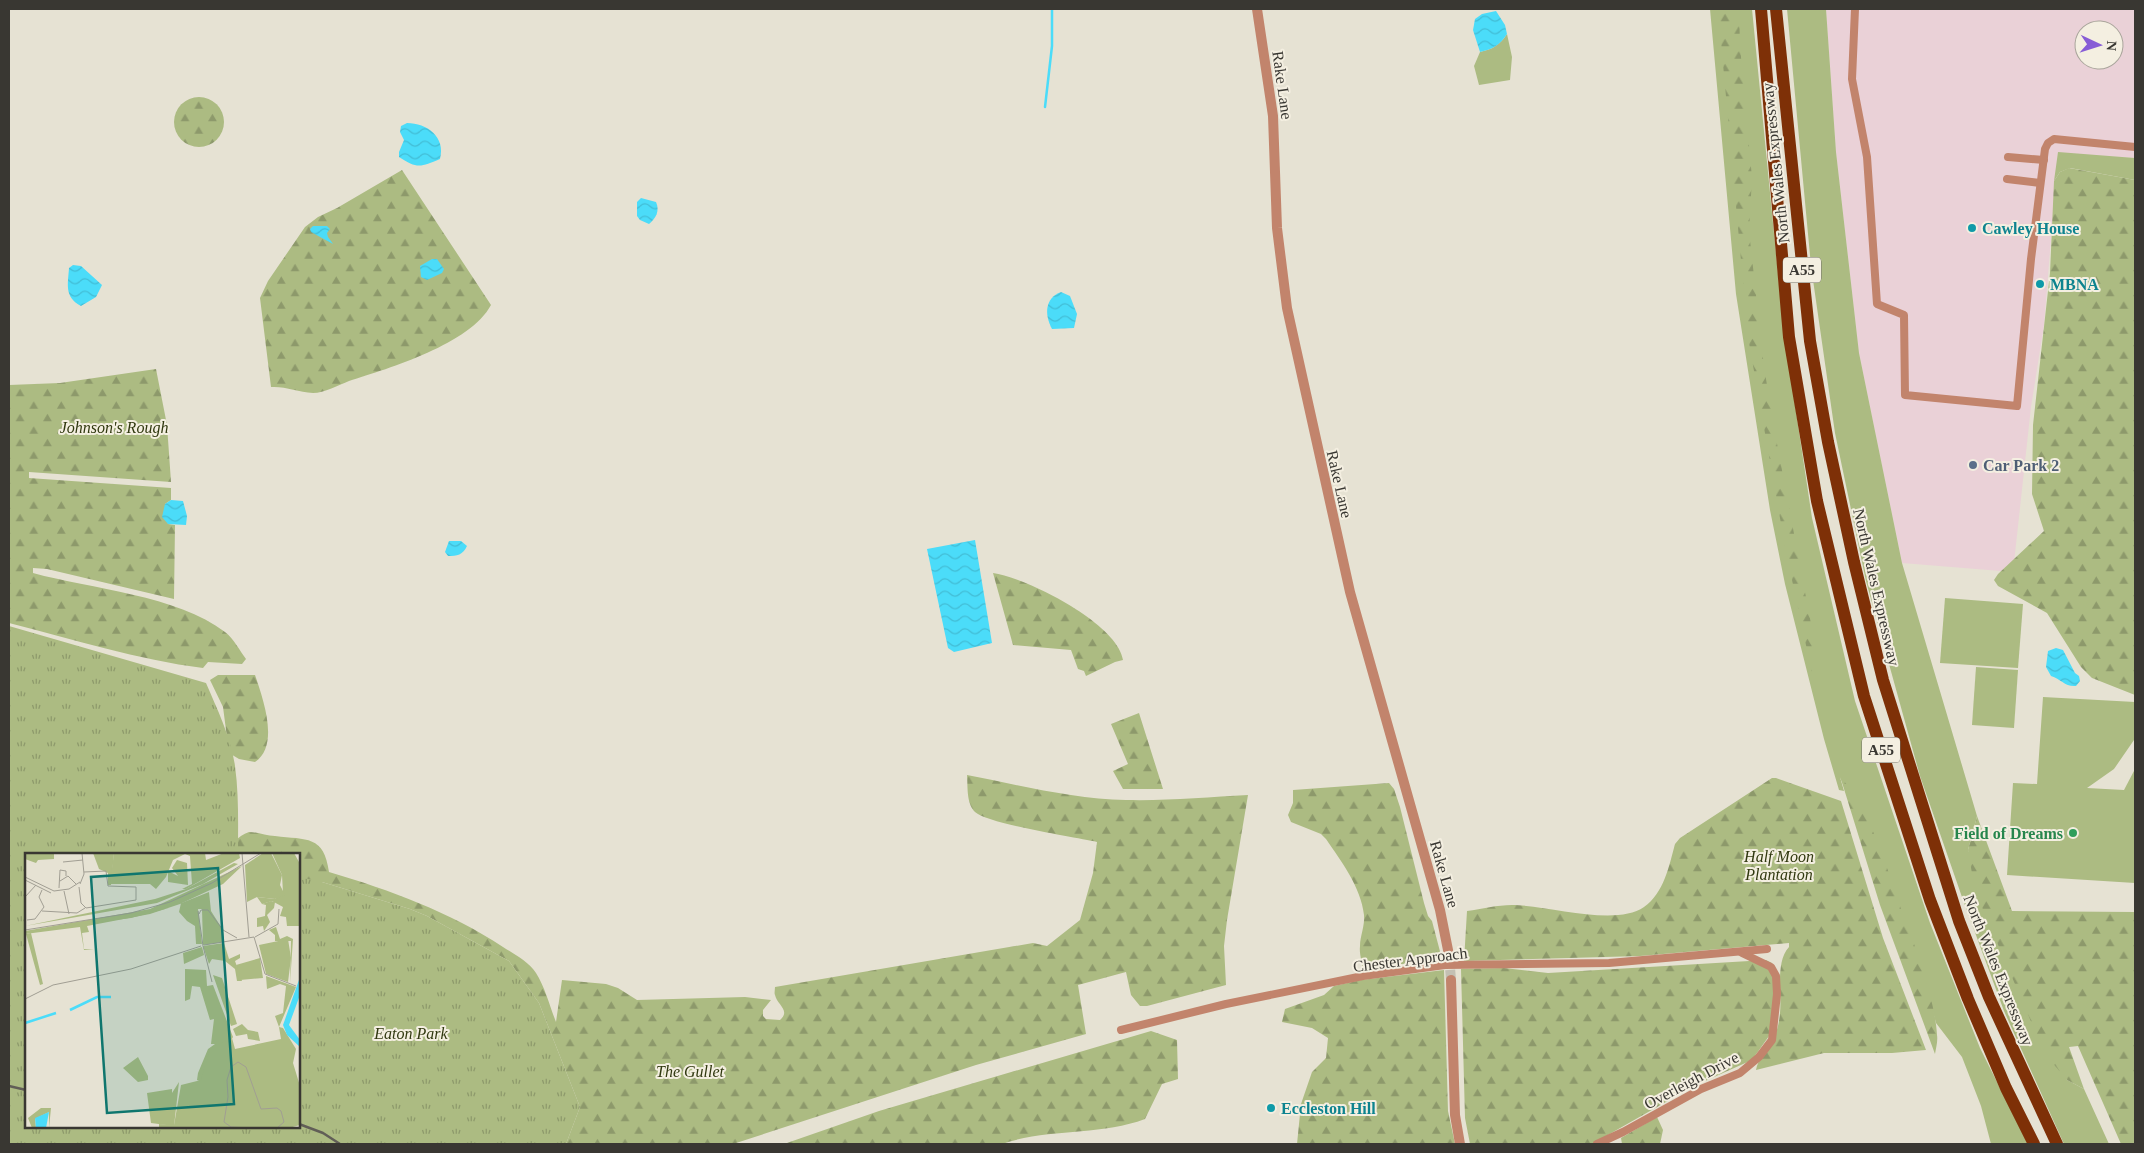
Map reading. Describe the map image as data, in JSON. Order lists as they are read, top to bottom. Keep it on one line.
{"streets":{"highway":["North Wales Expressway","A55"],"street":["Rake Lane","Chester Approach","Overleigh Drive"]},"crossings":[["Chester Approach","Overleigh Drive"]],"parks":["Johnson's Rough","Half Moon Plantation","Eaton Park","The Gullet"],"places":["Cawley House","MBNA","Car Park 2","Field of Dreams","Eccleston Hill"],"north":"right"}
